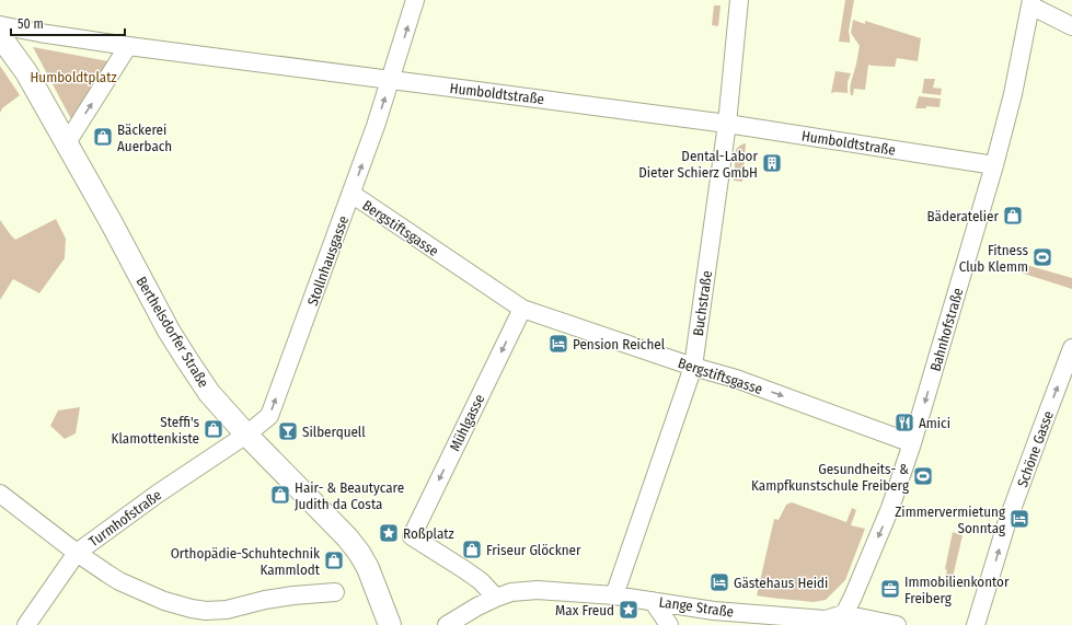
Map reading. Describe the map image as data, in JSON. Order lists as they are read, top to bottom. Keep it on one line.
{"streets":{"street":["Humboldtstraße","Bergstiftsgasse","Stollnhausgasse","Buchstraße","Bahnhofstraße","Berthelsdorfer Straße","Mühlgasse","Schöne Gasse","Turmhofstraße","Lange Straße"]},"crossings":[["Humboldtstraße","Stollnhausgasse"],["Humboldtstraße","Buchstraße"],["Humboldtstraße","Bahnhofstraße"],["Bergstiftsgasse","Stollnhausgasse"],["Bergstiftsgasse","Buchstraße"],["Bergstiftsgasse","Bahnhofstraße"],["Bergstiftsgasse","Mühlgasse"],["Stollnhausgasse","Berthelsdorfer Straße"],["Stollnhausgasse","Turmhofstraße"],["Buchstraße","Lange Straße"],["Bahnhofstraße","Lange Straße"],["Berthelsdorfer Straße","Turmhofstraße"],["Mühlgasse","Lange Straße"]],"one_way":["Bergstiftsgasse","Stollnhausgasse","Bahnhofstraße","Mühlgasse","Schöne Gasse"],"parks":["Humboldtplatz"],"places":{"shop":["Bäckerei Auerbach","Bäderatelier","Steffi's Klamottenkiste","Hair- & Beautycare Judith da Costa","Friseur Glöckner","Orthopädie-Schuhtechnik Kammlodt"],"building":["Dental-Labor Dieter Schierz GmbH"],"sports":["Fitness Club Klemm","Gesundheits- & Kampfkunstschule Freiberg"],"hotel":["Pension Reichel","Zimmervermietung Sonntag","Gästehaus Heidi"],"restaurant":["Amici"],"bar":["Silberquell"],"place":["Roßplatz","Max Freud"],"office":["Immobilienkontor Freiberg"]},"scale_bar":"50 m"}
